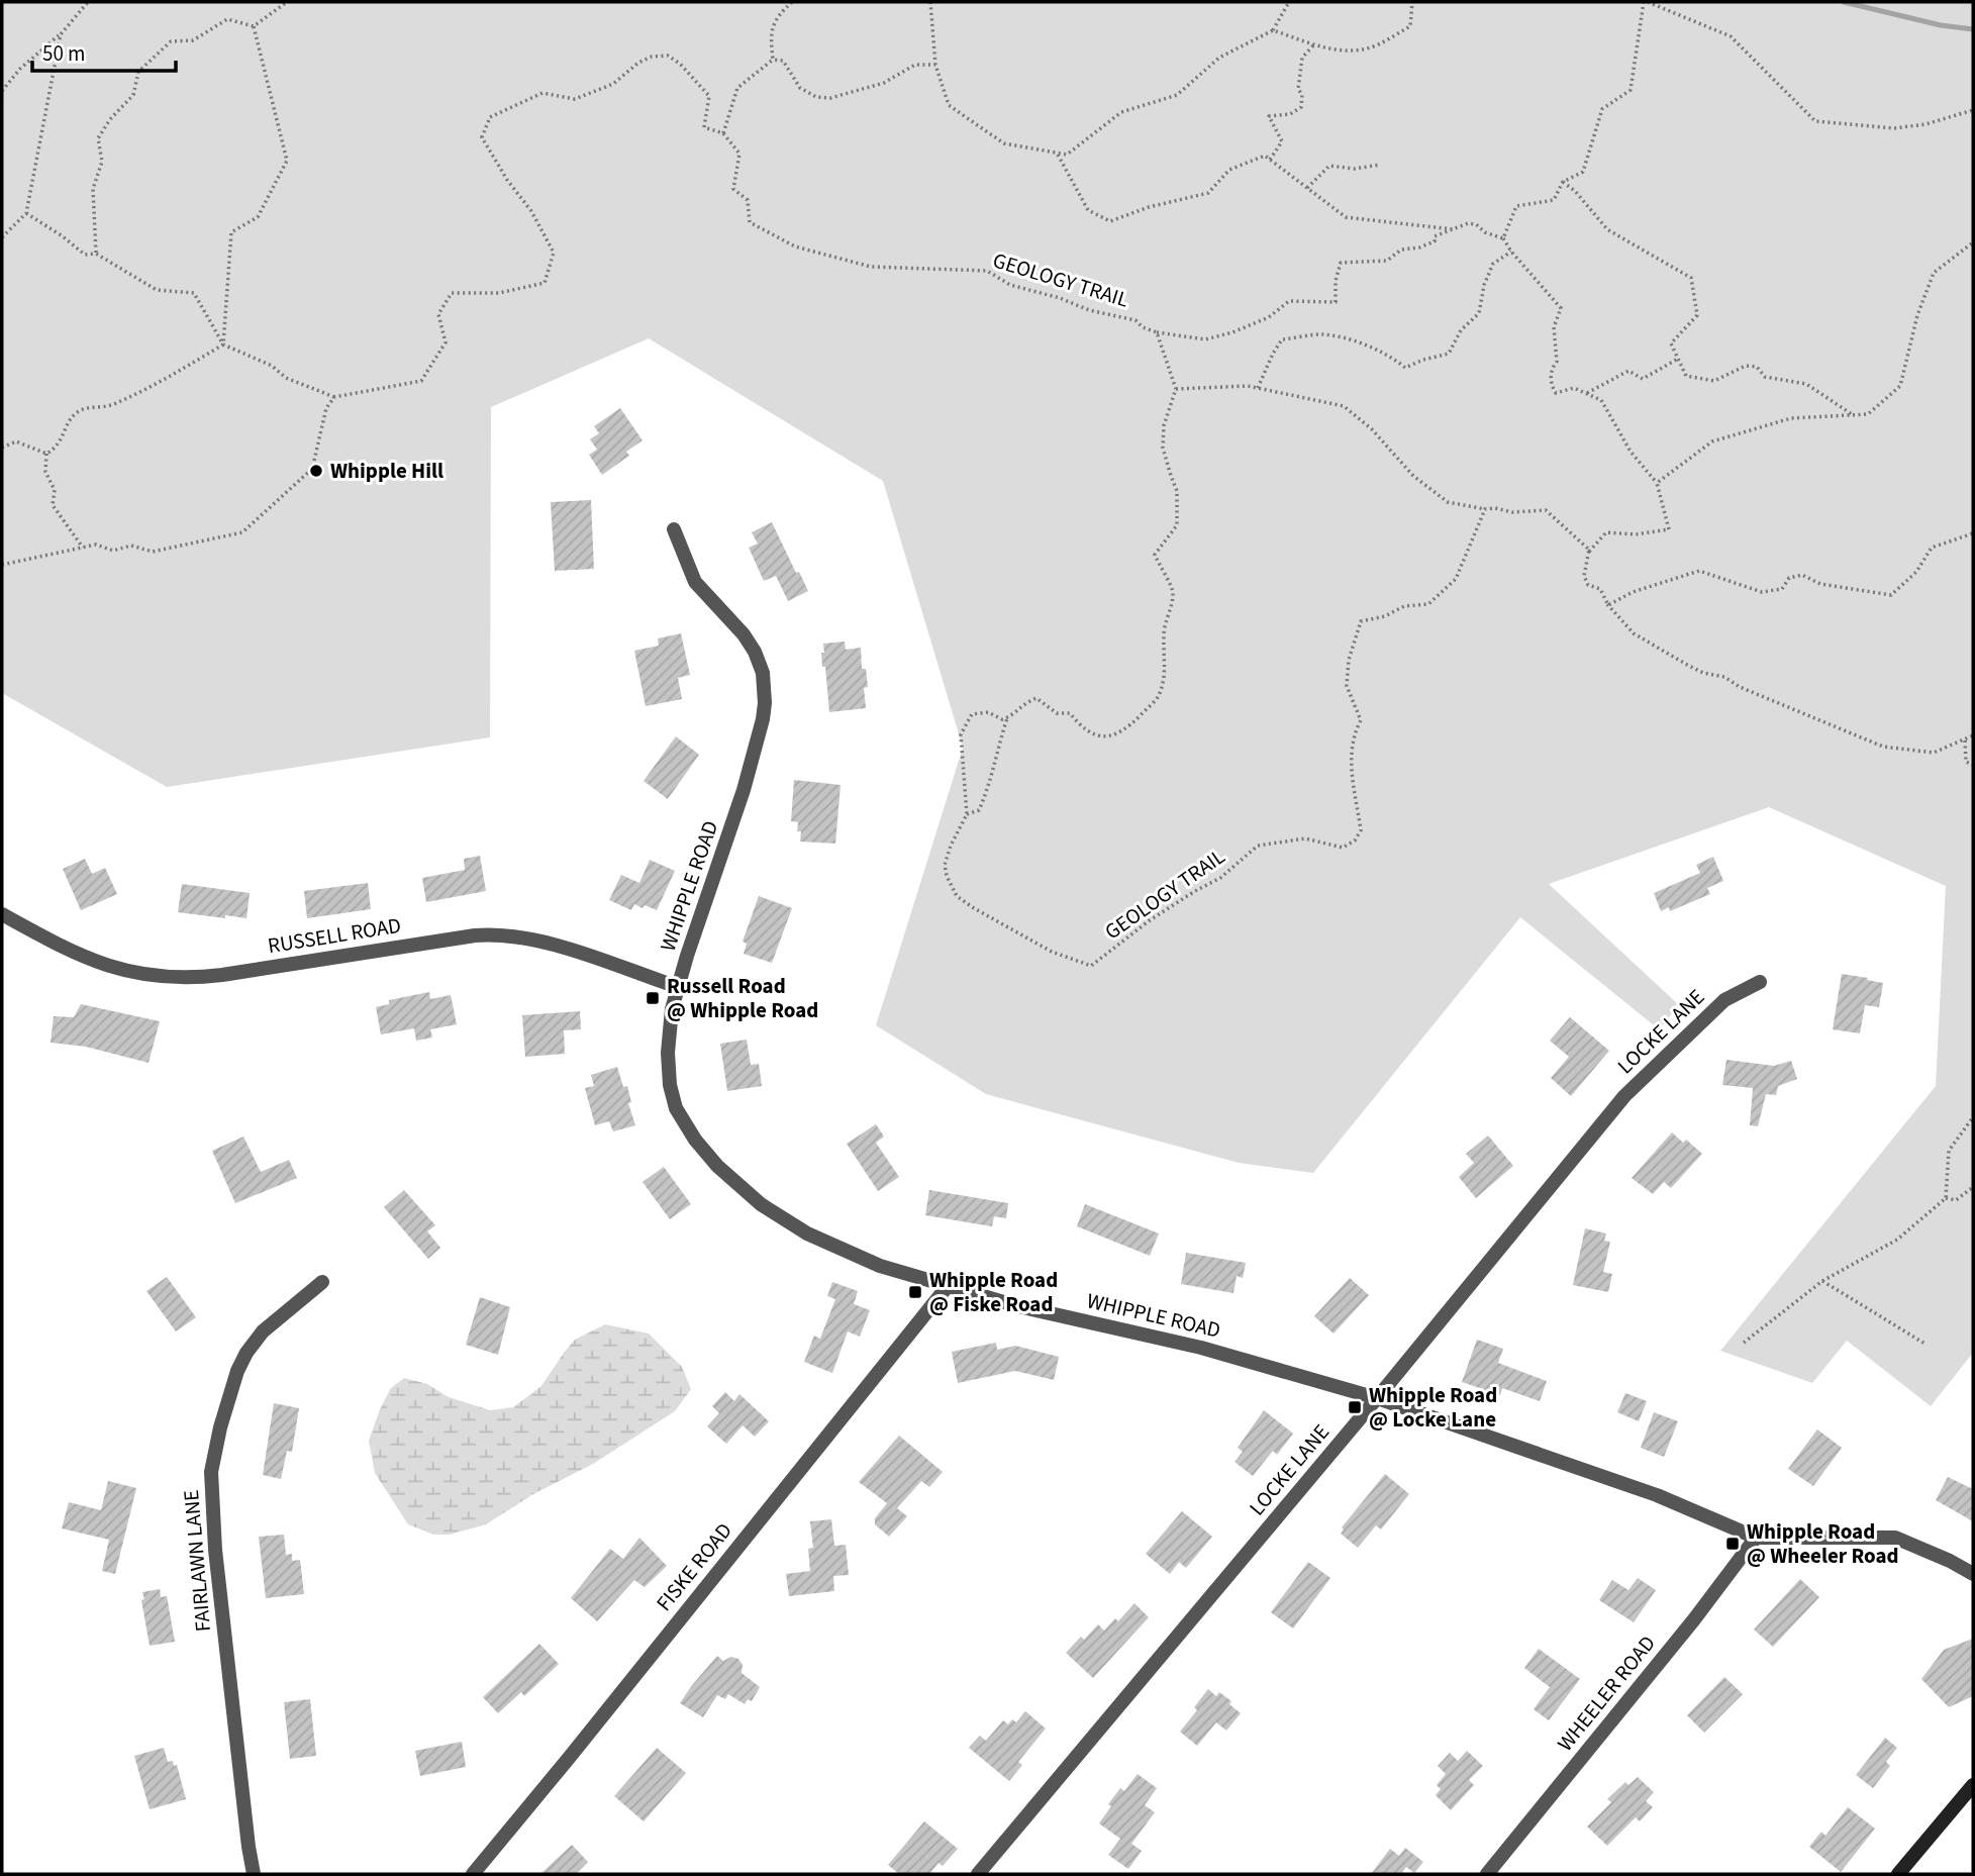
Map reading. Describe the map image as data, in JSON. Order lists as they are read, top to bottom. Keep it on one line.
{"streets":{"street":["WHIPPLE ROAD","RUSSELL ROAD","LOCKE LANE","FAIRLAWN LANE","FISKE ROAD","WHEELER ROAD"],"path":["GEOLOGY TRAIL"]},"crossings":[["WHIPPLE ROAD","RUSSELL ROAD"],["WHIPPLE ROAD","LOCKE LANE"],["WHIPPLE ROAD","FISKE ROAD"],["WHIPPLE ROAD","WHEELER ROAD"]],"places":{"other":["Whipple Hill"],"transit":["Russell Road @ Whipple Road","Whipple Road @ Fiske Road","Whipple Road @ Locke Lane","Whipple Road @ Wheeler Road"]},"scale_bar":"50 m"}
